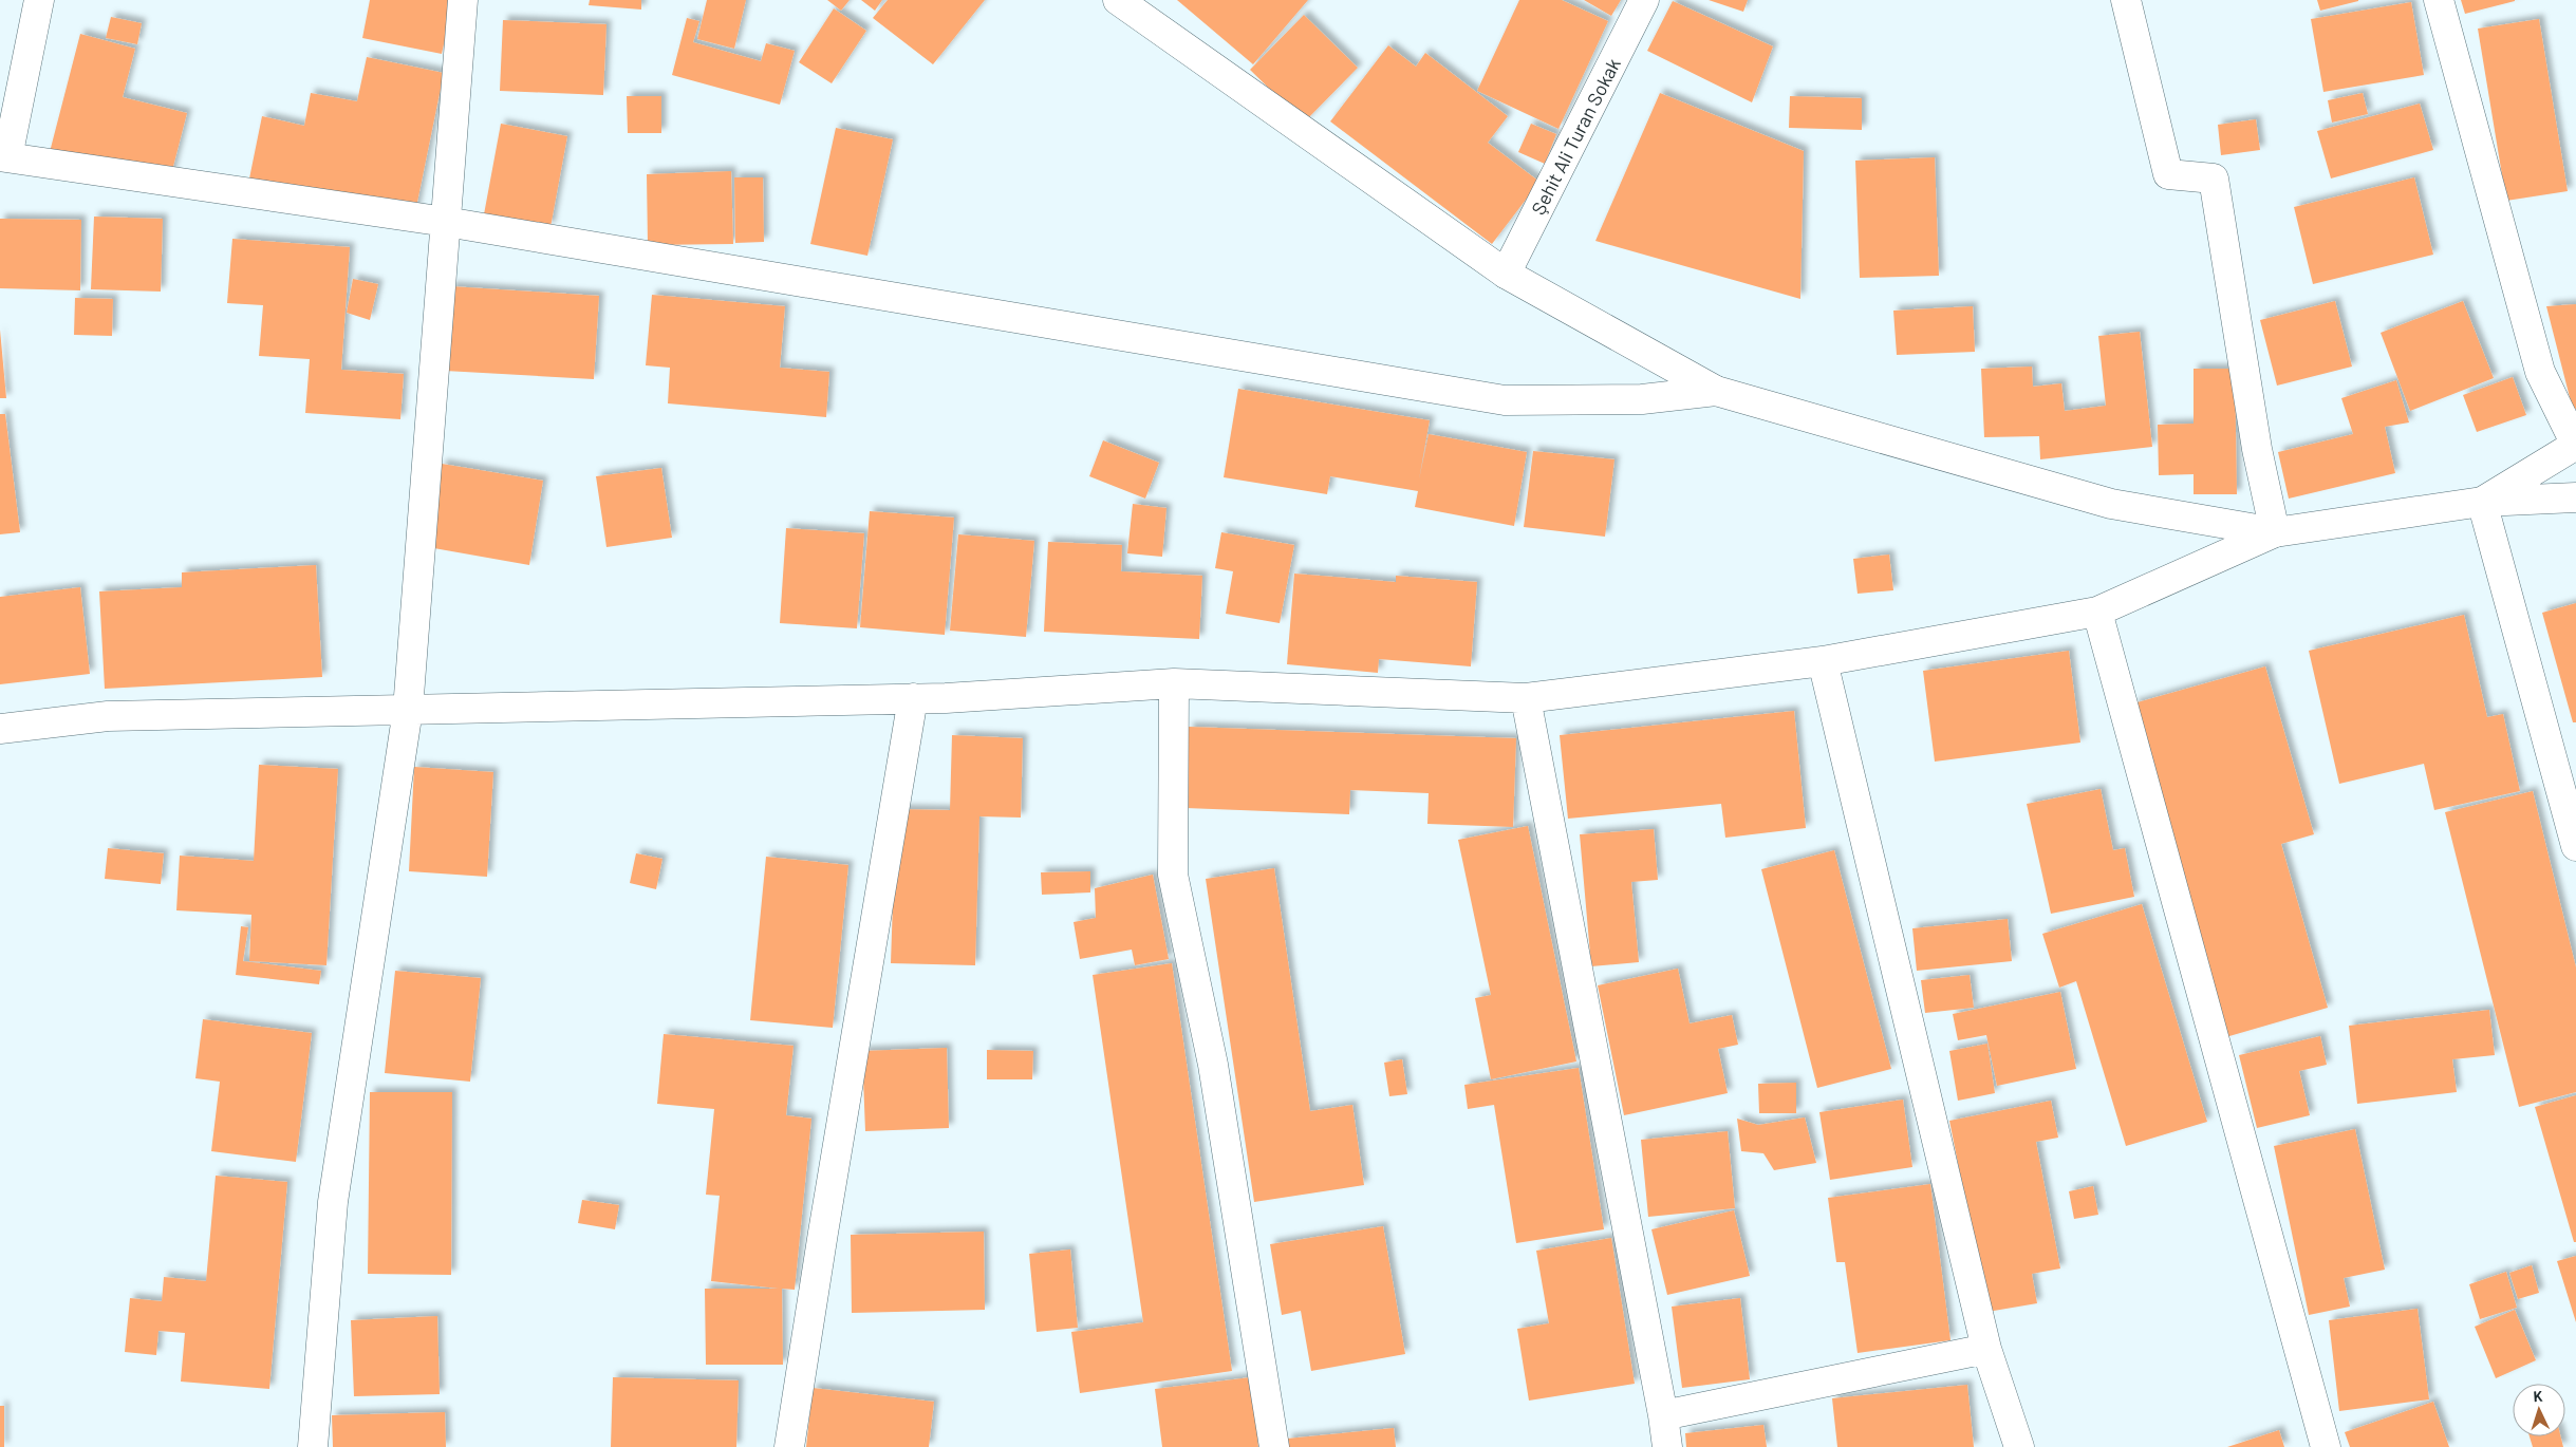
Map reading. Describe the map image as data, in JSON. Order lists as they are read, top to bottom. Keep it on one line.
{"streets":{"street":["Şehit Ali Turan Sokak"]},"north":"top"}
